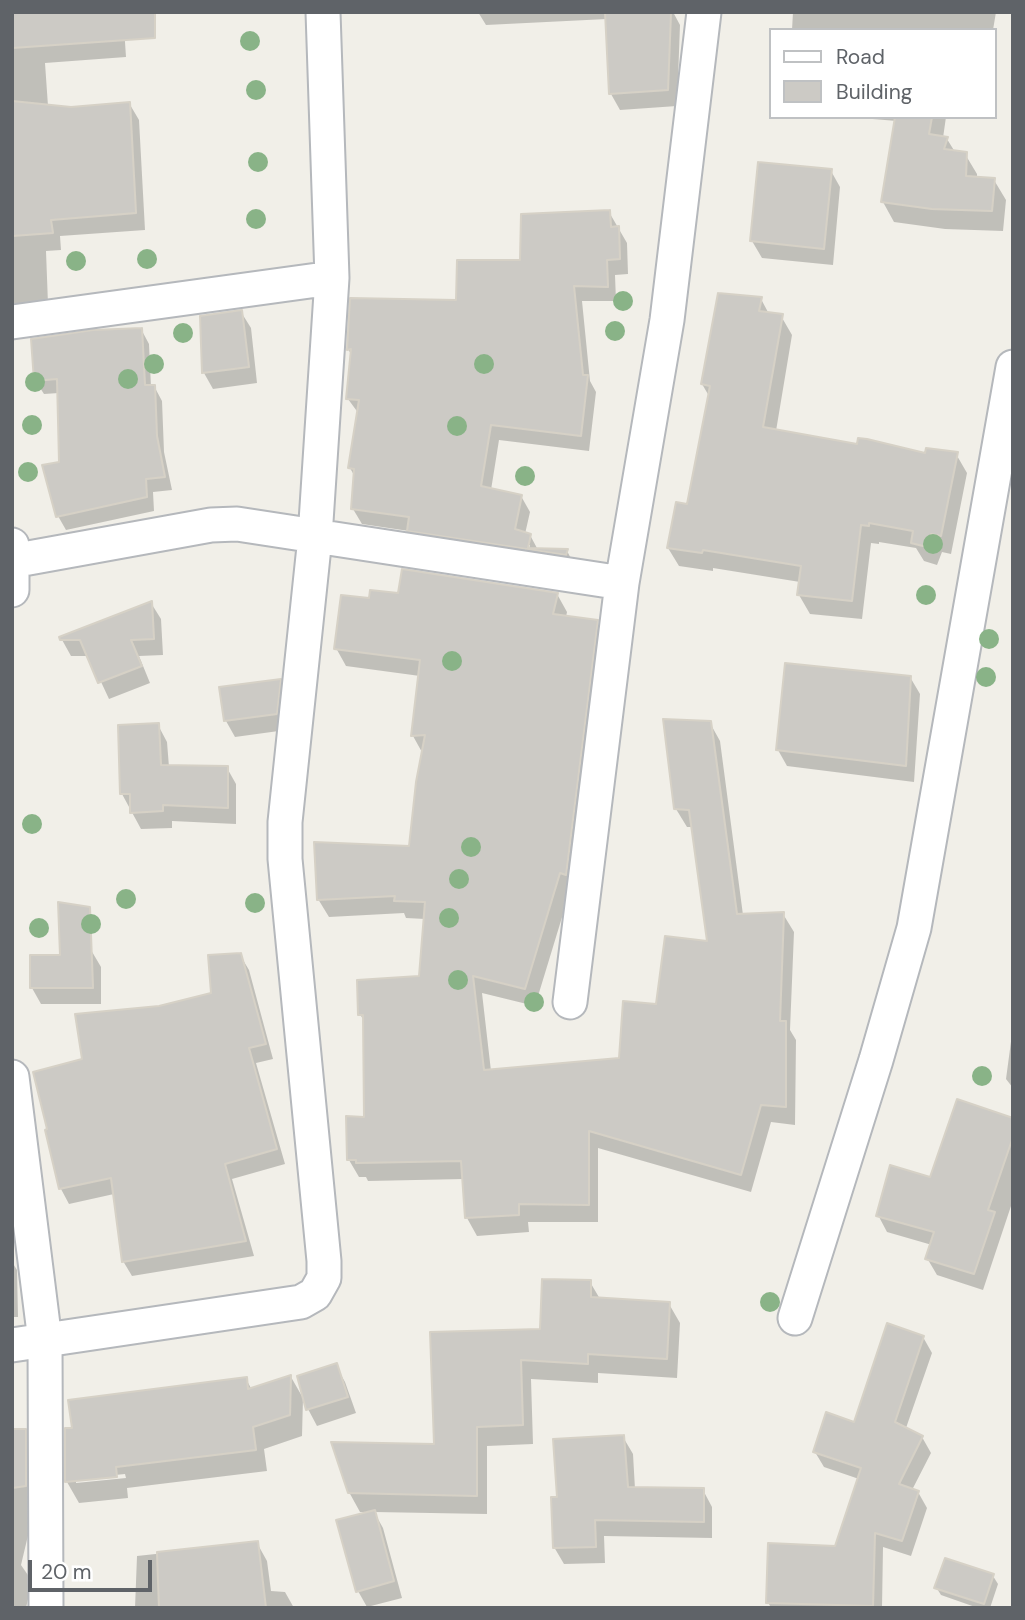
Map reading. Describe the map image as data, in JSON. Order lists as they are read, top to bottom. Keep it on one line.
{"legend":["Road","Building"],"scale_bar":"20 m"}
